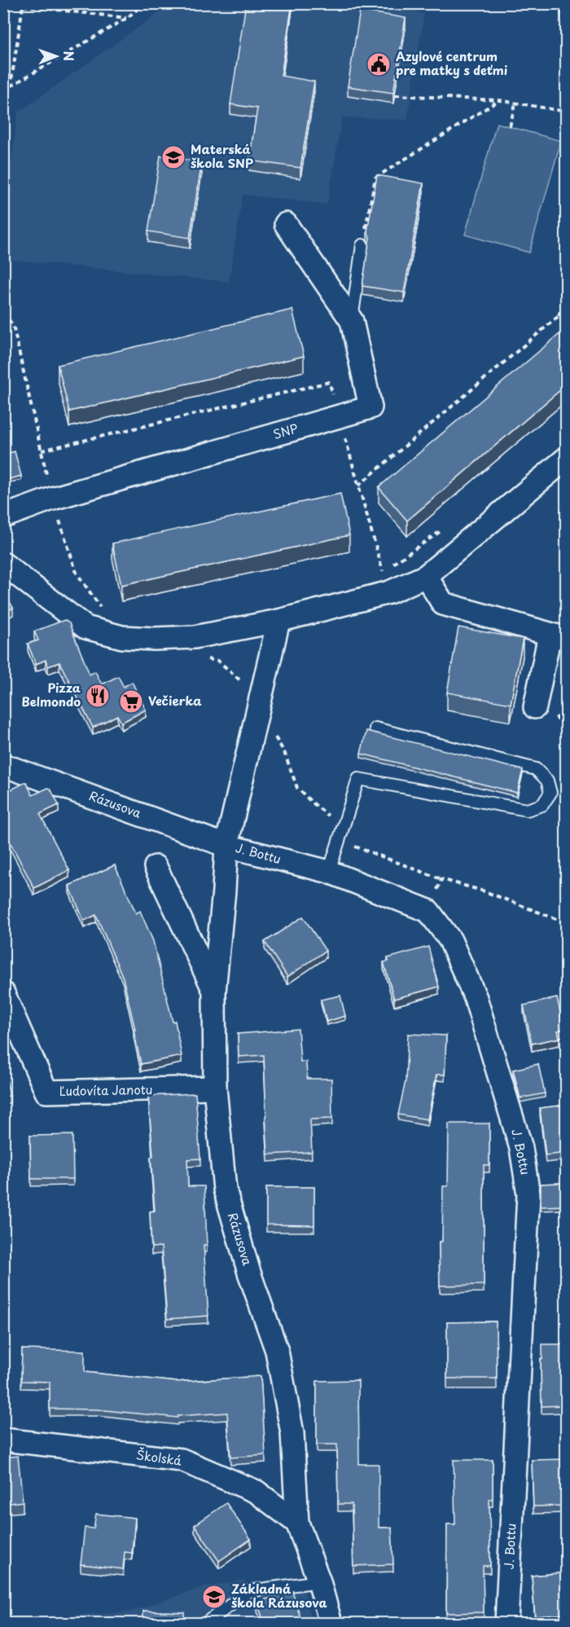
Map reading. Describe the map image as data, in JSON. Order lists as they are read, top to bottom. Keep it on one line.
{"streets":{"street":["SNP","Rázusova","J. Bottu","Ľudovíta Janotu","Školská"]},"crossings":[["Rázusova","J. Bottu"],["Rázusova","Ľudovíta Janotu"],["Rázusova","Školská"]],"places":{"public building":["Azylové centrum pre matky s deťmi"],"school or university":["Materská škola SNP","Základná škola Rázusova"],"restaurant":["Pizza Belmondo"],"supermarket":["Večierka"]},"north":"right"}
